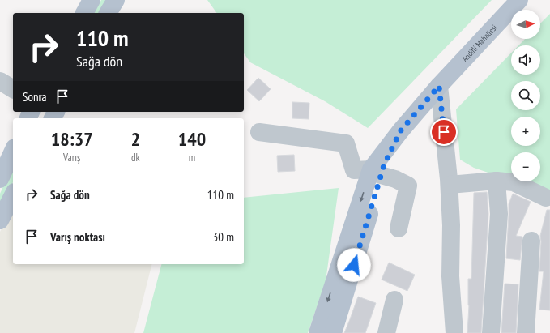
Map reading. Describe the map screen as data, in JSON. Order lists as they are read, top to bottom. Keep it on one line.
{"streets":{"main road":["Andifli Mahallesi"]},"north":"right","page":{"map_buttons":["+","−"],"turn":["110 m","Sağa dön"],"then":"Sonra","eta":["18:37","Varış","2","dk","140","m"],"list":[{"name":"Sağa dön","value":"110 m"},{"name":"Varış noktası","value":"30 m"}]}}
